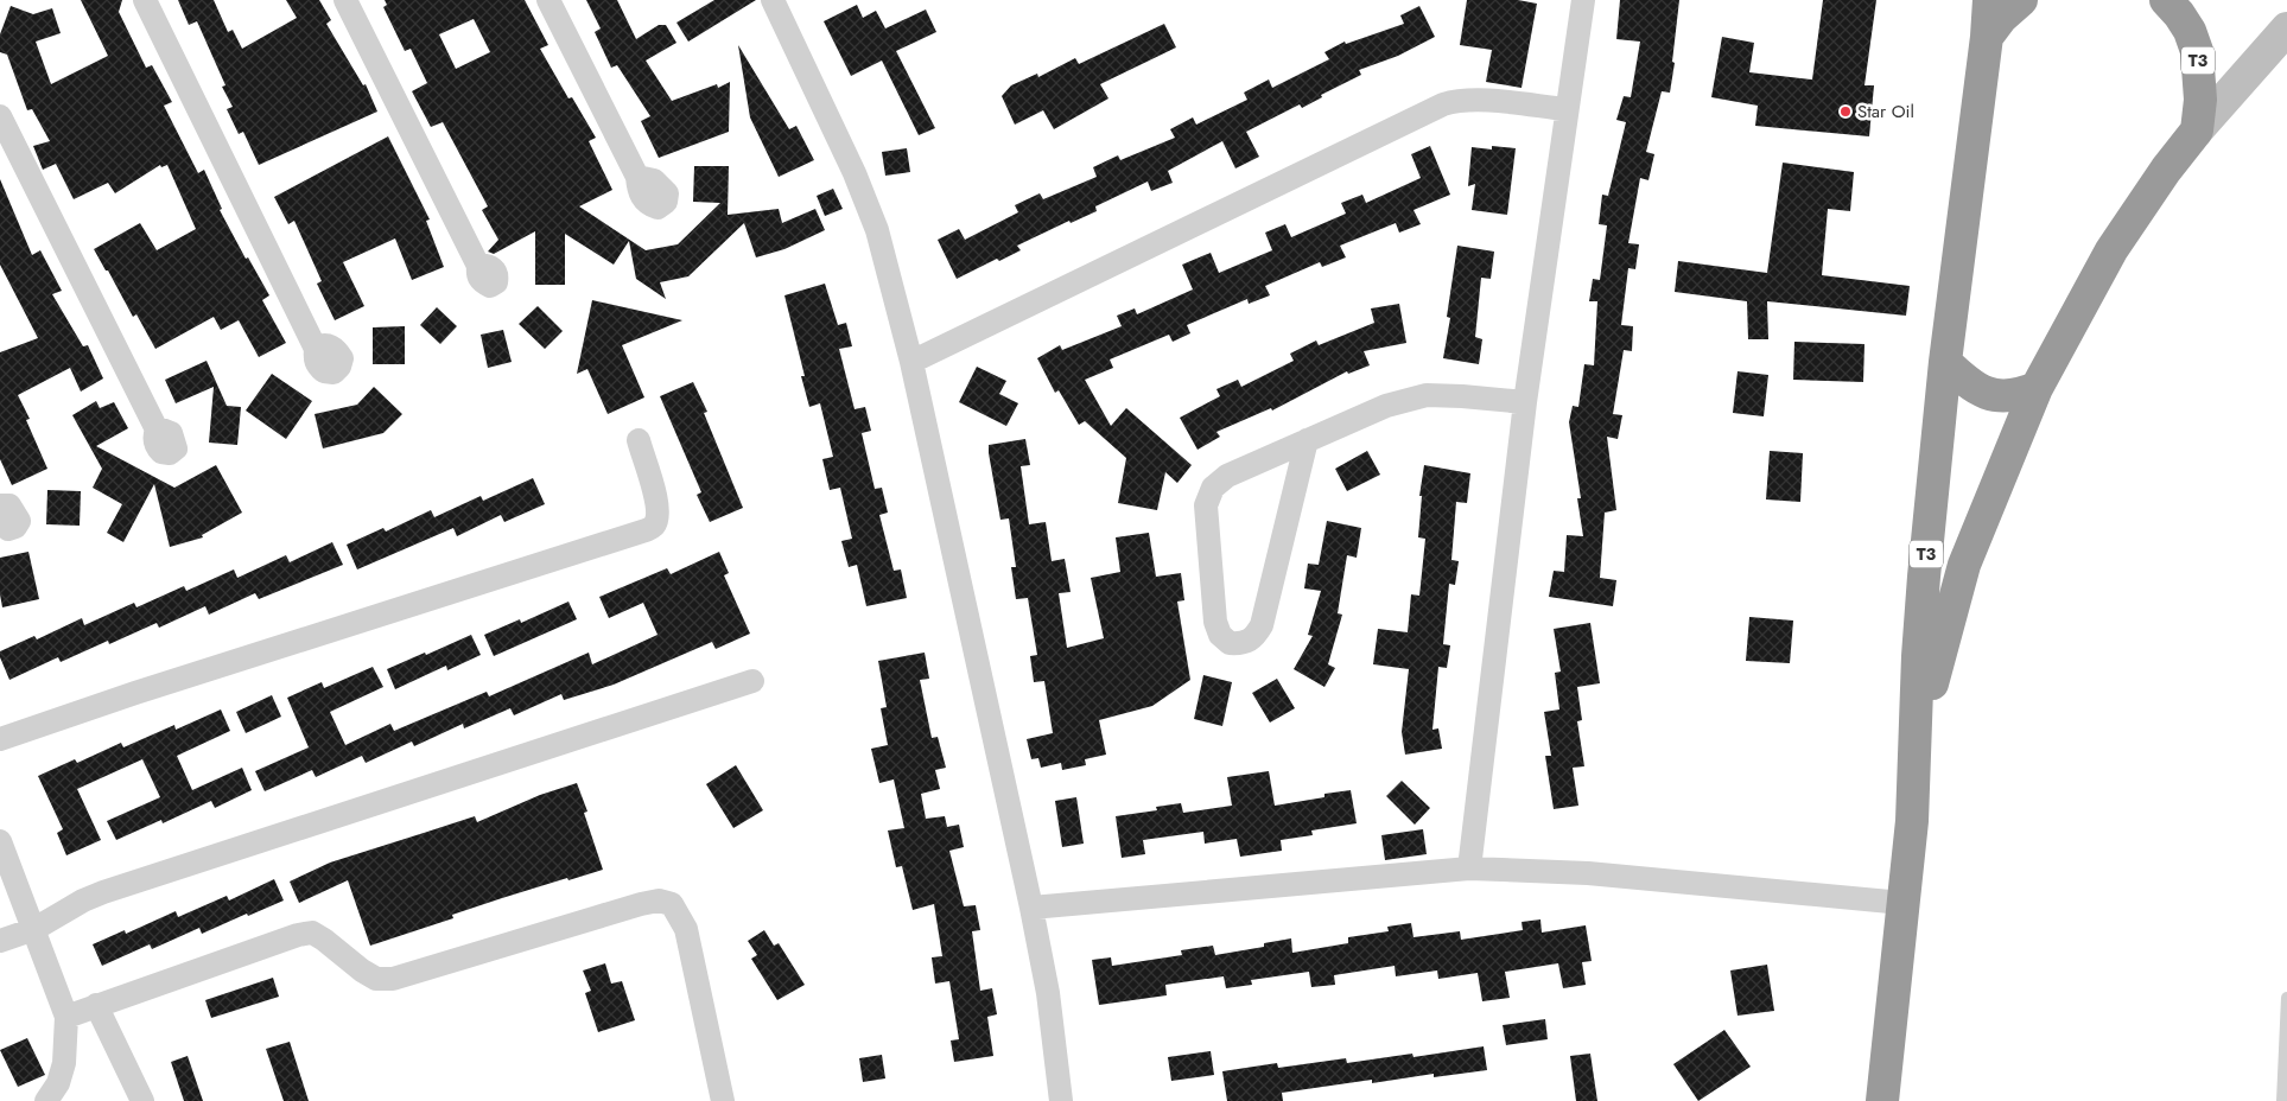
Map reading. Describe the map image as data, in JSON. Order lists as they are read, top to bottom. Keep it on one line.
{"streets":{"highway":["T3"]},"places":["Star Oil"]}
